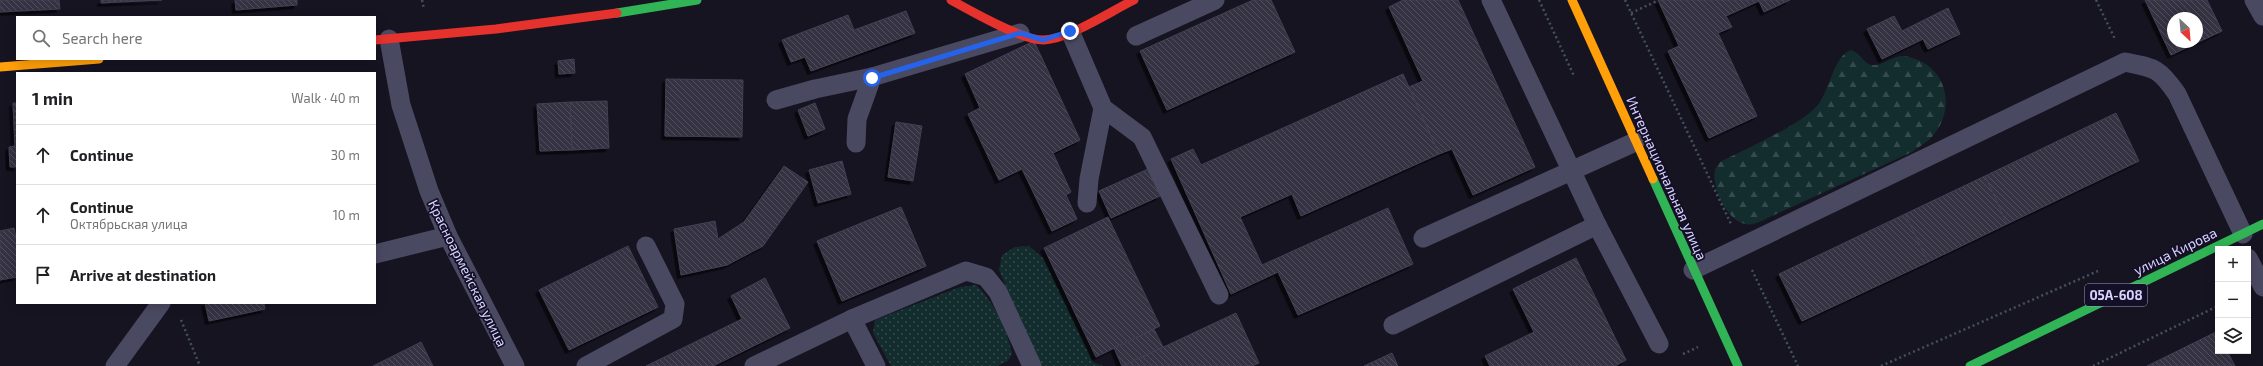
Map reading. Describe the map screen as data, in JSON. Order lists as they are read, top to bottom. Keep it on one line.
{"streets":{"main road":["Интернациональная улица","улица Кирова","05А-608"],"lane":["Красноармейская улица"]},"north":"bottom right","page":{"search":"Search here","heading":["1 min","Walk · 40 m"],"list":[["Continue","30 m"],["Continue","Октябрьская улица","10 m"],"Arrive at destination"],"map_buttons":["+","−"]}}
